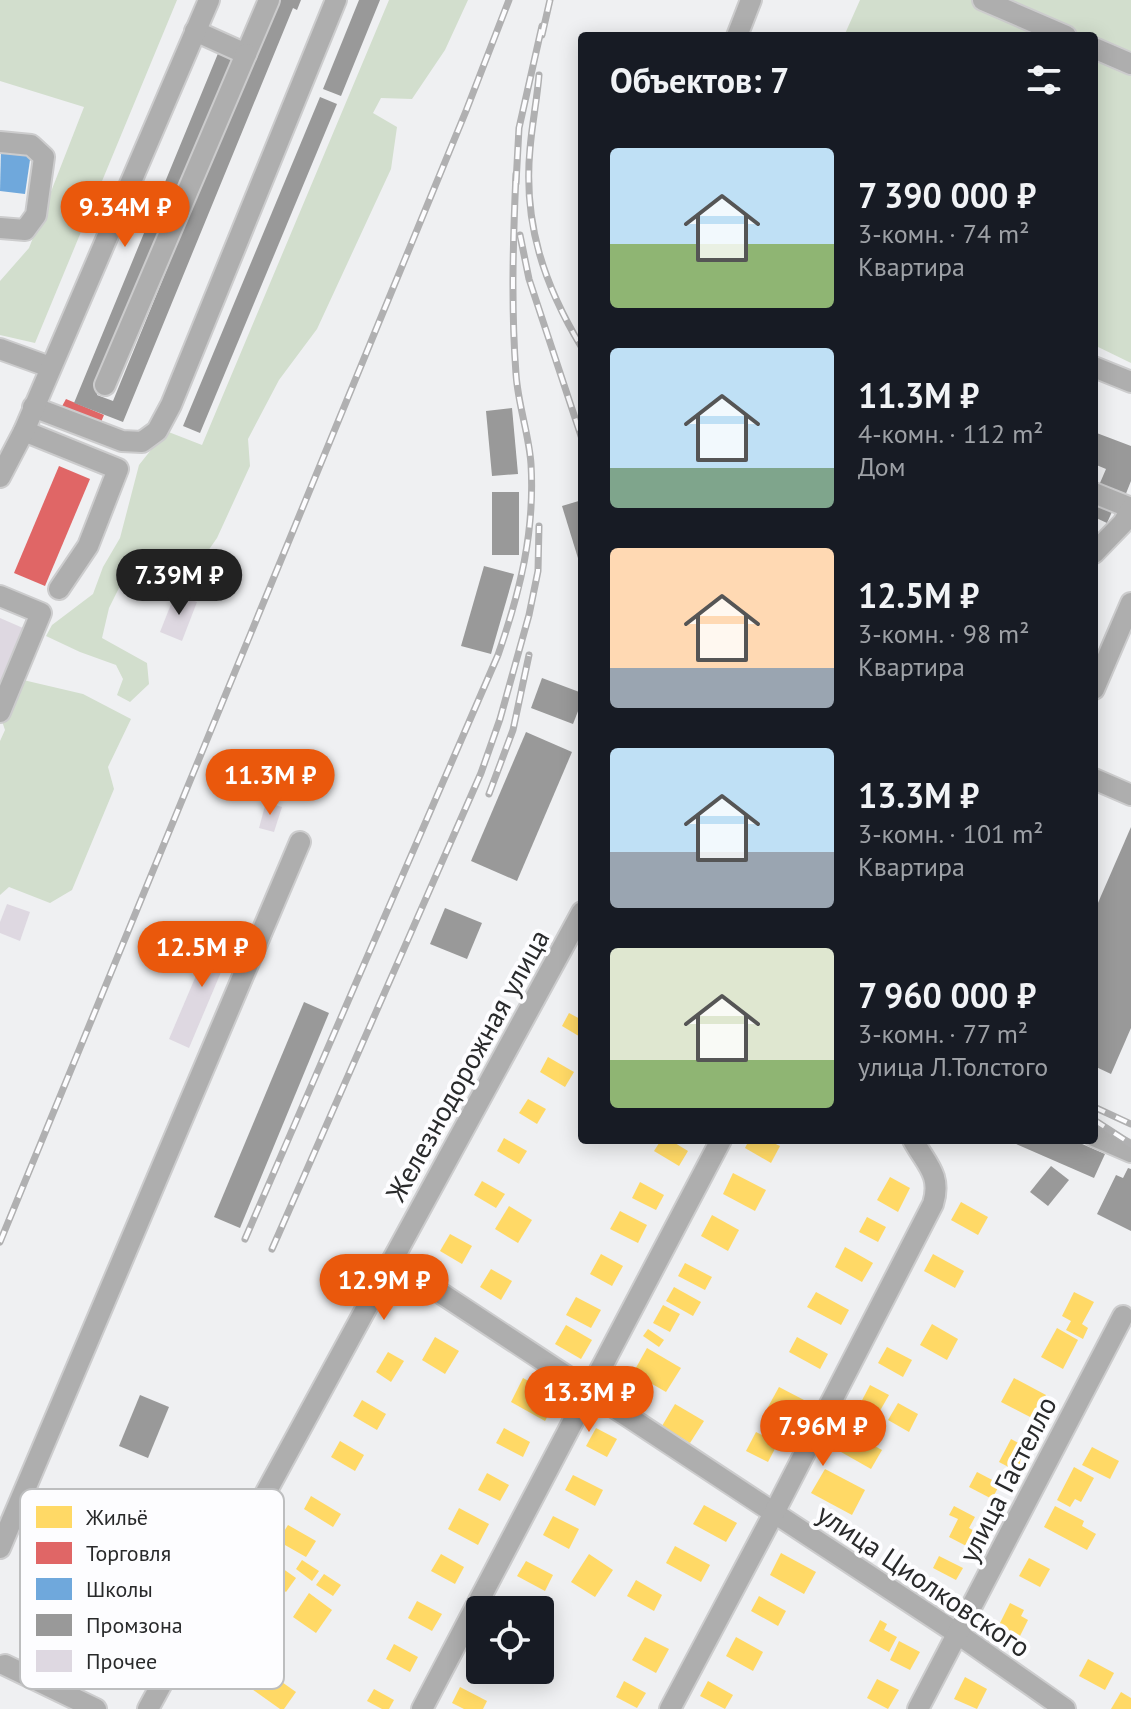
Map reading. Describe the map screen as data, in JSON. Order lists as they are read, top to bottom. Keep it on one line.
{"streets":{"street":["Железнодорожная улица","улица Гастелло","улица Циолковского"]},"crossings":[["Железнодорожная улица","улица Циолковского"],["улица Гастелло","улица Циолковского"]],"legend":["Жильё","Торговля","Школы","Промзона","Прочее"],"page":{"heading":"Объектов: 7","list":[{"name":"7 390 000 ₽","note":"3-комн. · 74 m² · Квартира"},{"name":"11.3M ₽","note":"4-комн. · 112 m² · Дом"},{"name":"12.5M ₽","note":"3-комн. · 98 m² · Квартира"},{"name":"13.3M ₽","note":"3-комн. · 101 m² · Квартира"},{"name":"7 960 000 ₽","note":"3-комн. · 77 m² · улица Л.Толстого"}],"price":["9.34M ₽","7.39M ₽","11.3M ₽","12.5M ₽","12.9M ₽","13.3M ₽","7.96M ₽"]}}
